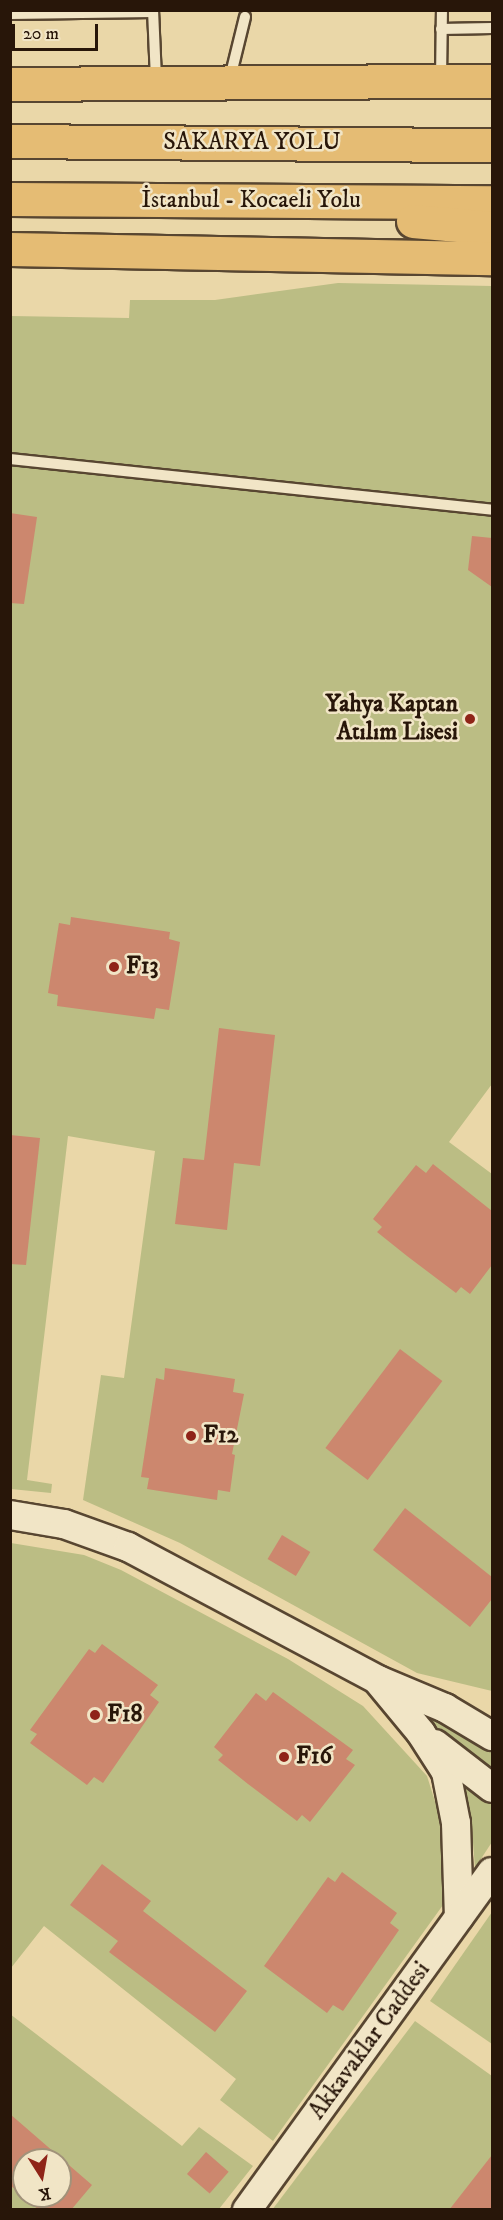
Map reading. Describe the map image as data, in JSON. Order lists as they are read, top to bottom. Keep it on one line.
{"streets":{"highway":["SAKARYA YOLU","İstanbul - Kocaeli Yolu"],"street":["Akkavaklar Caddesi"]},"places":["Yahya Kaptan Atılım Lisesi","F13","F12","F18","F16"],"scale_bar":"20 m","north":"bottom"}
